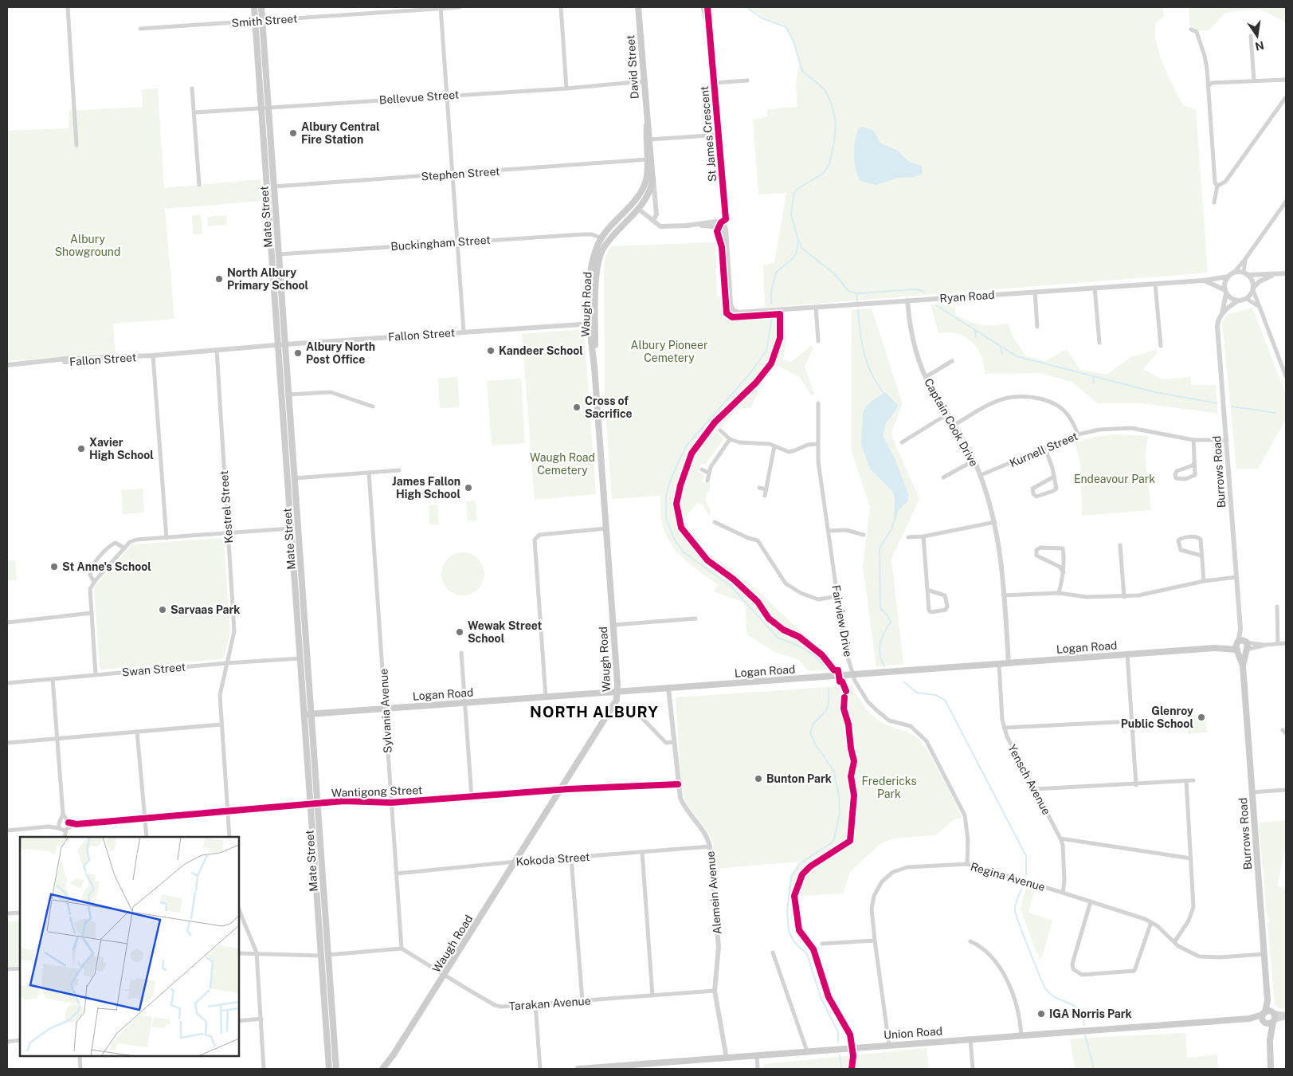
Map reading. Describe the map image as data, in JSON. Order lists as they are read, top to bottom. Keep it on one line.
{"streets":{"main road":["David Street","Mate Street","Waugh Road","Burrows Road","Logan Road","Union Road"],"street":["Smith Street","Bellevue Street","St James Crescent","Stephen Street","Buckingham Street","Ryan Road","Fallon Street","Captain Cook Drive","Kurnell Street","Kestrel Street","Fairview Drive","Swan Street","Sylvania Avenue","Yensch Avenue","Wantigong Street","Kokoda Street","Regina Avenue","Alemein Avenue","Tarakan Avenue"]},"crossings":[["Smith Street","Mate Street"],["David Street","Bellevue Street"],["David Street","St James Crescent"],["David Street","Stephen Street"],["David Street","Waugh Road"],["Bellevue Street","Mate Street"],["St James Crescent","Ryan Road"],["Stephen Street","Mate Street"],["Mate Street","Buckingham Street"],["Mate Street","Fallon Street"],["Mate Street","Logan Road"],["Mate Street","Swan Street"],["Mate Street","Wantigong Street"],["Buckingham Street","Waugh Road"],["Ryan Road","Captain Cook Drive"],["Ryan Road","Burrows Road"],["Waugh Road","Fallon Street"],["Waugh Road","Logan Road"],["Waugh Road","Wantigong Street"],["Waugh Road","Kokoda Street"],["Waugh Road","Tarakan Avenue"],["Fallon Street","Kestrel Street"],["Captain Cook Drive","Kurnell Street"],["Captain Cook Drive","Logan Road"],["Kurnell Street","Burrows Road"],["Burrows Road","Logan Road"],["Burrows Road","Regina Avenue"],["Burrows Road","Union Road"],["Kestrel Street","Swan Street"],["Kestrel Street","Wantigong Street"],["Fairview Drive","Logan Road"],["Fairview Drive","Regina Avenue"],["Logan Road","Sylvania Avenue"],["Logan Road","Yensch Avenue"],["Logan Road","Alemein Avenue"],["Sylvania Avenue","Wantigong Street"],["Sylvania Avenue","Kokoda Street"],["Sylvania Avenue","Tarakan Avenue"],["Yensch Avenue","Regina Avenue"],["Wantigong Street","Alemein Avenue"],["Kokoda Street","Alemein Avenue"],["Regina Avenue","Union Road"],["Alemein Avenue","Tarakan Avenue"],["Alemein Avenue","Union Road"]],"districts":["NORTH ALBURY"],"parks":["Albury Showground","Albury Pioneer Cemetery","Waugh Road Cemetery","Endeavour Park","Fredericks Park"],"places":["Albury Central Fire Station","North Albury Primary School","Kandeer School","Albury North Post Office","Cross of Sacrifice","Xavier High School","James Fallon High School","St Anne's School","Sarvaas Park","Wewak Street School","Glenroy Public School","Bunton Park","IGA Norris Park"],"north":"bottom"}
